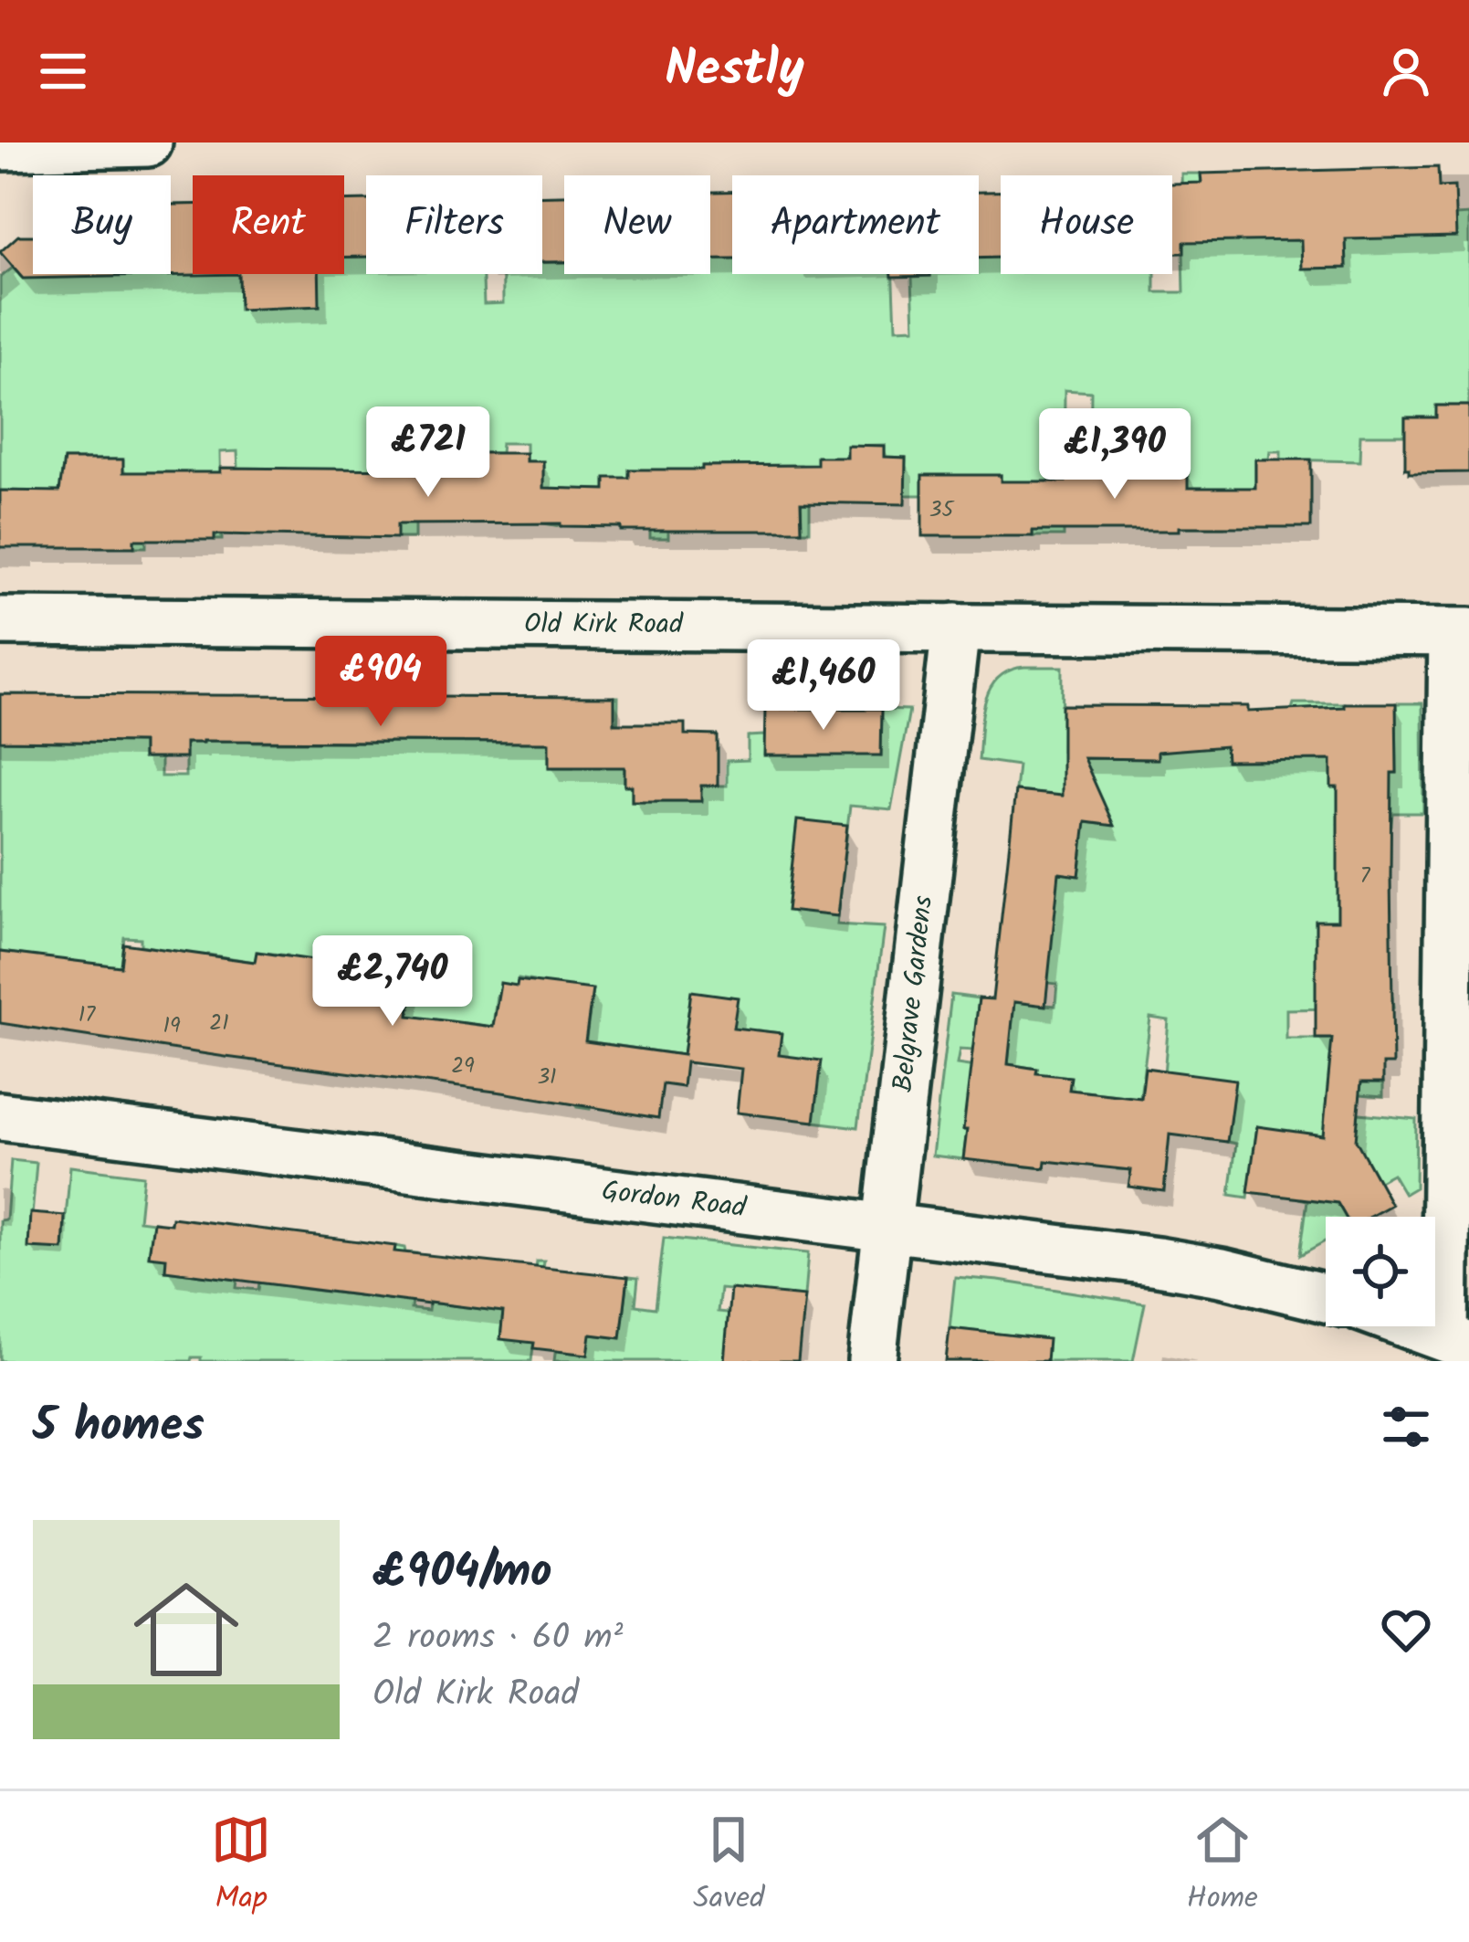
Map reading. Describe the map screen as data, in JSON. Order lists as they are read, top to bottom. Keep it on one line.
{"streets":{"street":["Old Kirk Road","Belgrave Gardens","Gordon Road"]},"crossings":[["Old Kirk Road","Belgrave Gardens"],["Belgrave Gardens","Gordon Road"]],"house_numbers":["35","7","17","21","19","29","31"],"page":{"header":"Nestly","chip":["Buy","Rent","Filters","New","Apartment","House"],"price":["£721","£1,390","£904","£1,460","£2,740"],"heading":"5 homes","list":[{"name":"£904/mo","note":"2 rooms · 60 m² · Old Kirk Road"}],"tabs":["Map","Saved","Home"]}}
